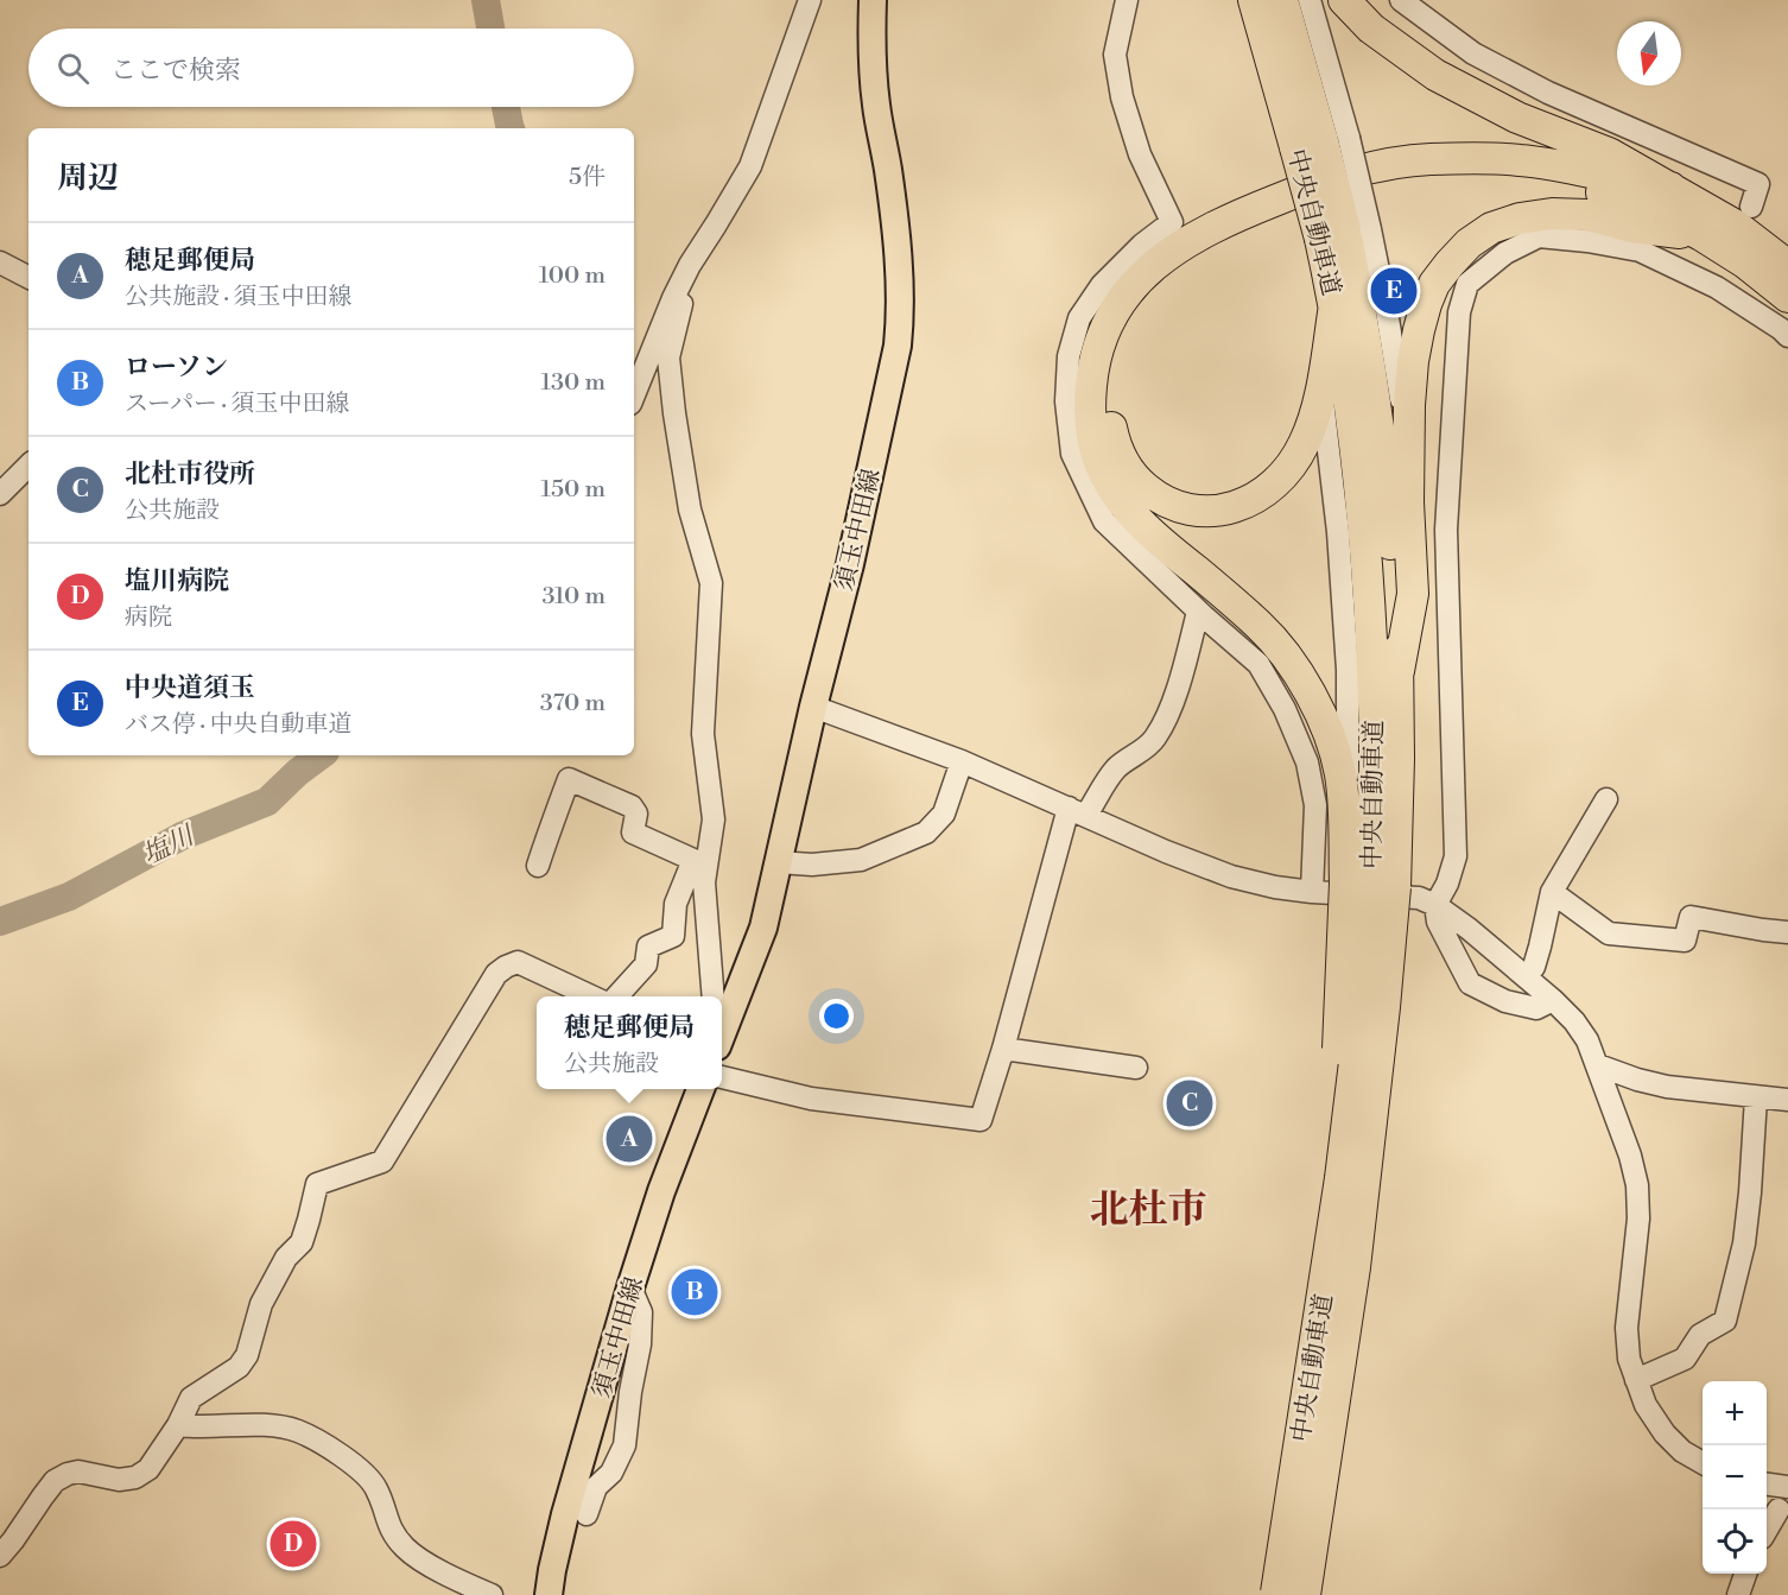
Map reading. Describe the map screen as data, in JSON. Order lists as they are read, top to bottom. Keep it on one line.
{"streets":{"highway":["中央自動車道"],"main road":["須玉中田線"]},"districts":["北杜市"],"water":["塩川"],"north":"bottom","page":{"search":"ここで検索","heading":["周辺","5件"],"list":[{"mark":"A","name":"穂足郵便局","note":"公共施設 · 須玉中田線","value":"100 m"},{"mark":"B","name":"ローソン","note":"スーパー · 須玉中田線","value":"130 m"},{"mark":"C","name":"北杜市役所","note":"公共施設","value":"150 m"},{"mark":"D","name":"塩川病院","note":"病院","value":"310 m"},{"mark":"E","name":"中央道須玉","note":"バス停 · 中央自動車道","value":"370 m"}],"pins":["E","C","A","B","D"],"popup":["穂足郵便局","公共施設"],"map_buttons":["+","−"]}}
